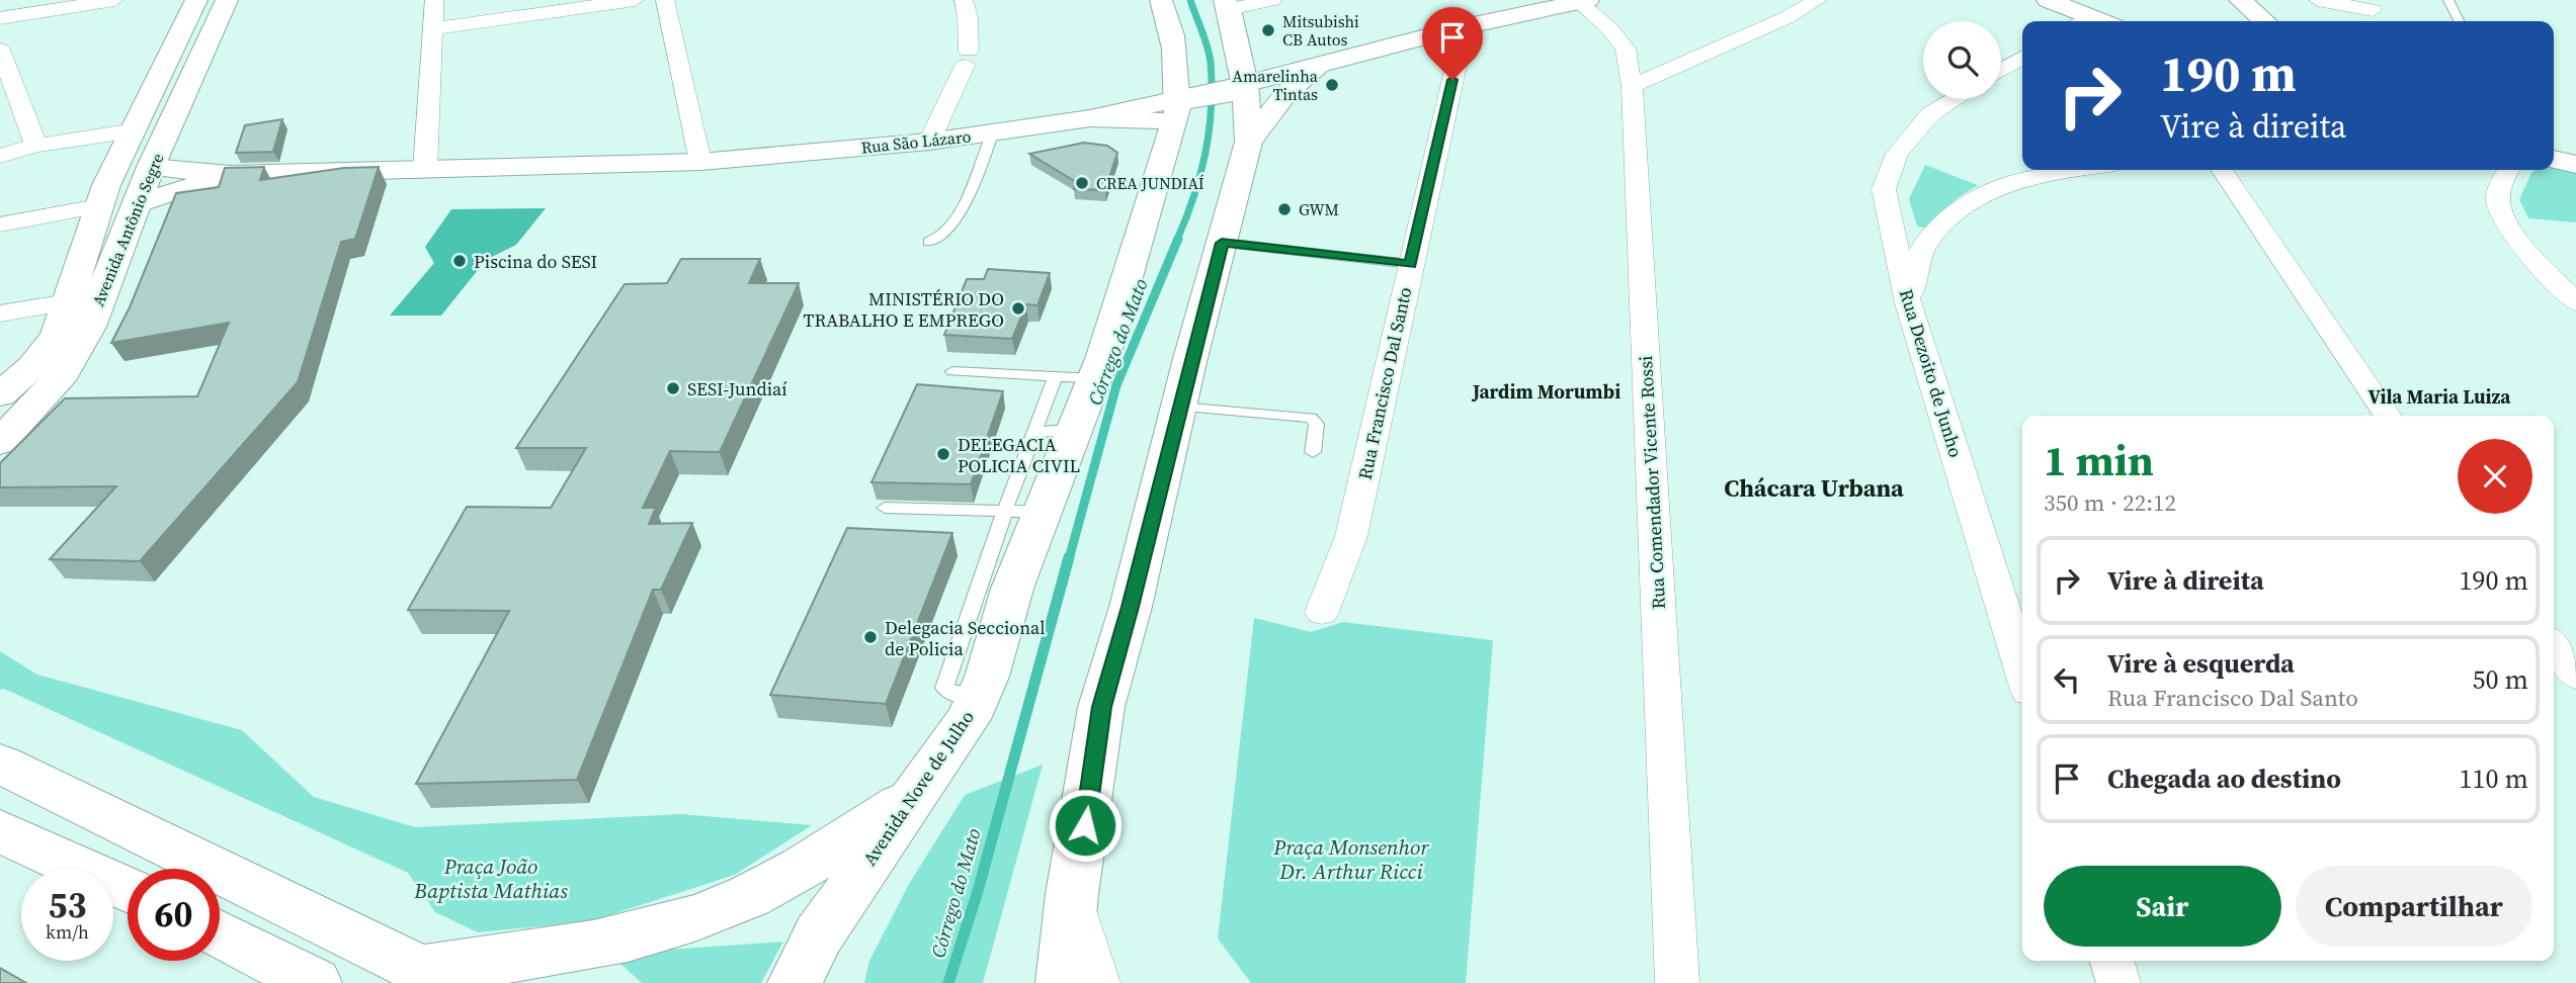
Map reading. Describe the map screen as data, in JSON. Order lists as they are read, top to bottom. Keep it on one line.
{"streets":{"main road":["Rua São Lázaro","Avenida Antônio Segre","Avenida Nove de Julho"],"street":["Rua Dezoito de Junho","Rua Francisco Dal Santo","Rua Comendador Vicente Rossi"]},"crossings":[["Rua São Lázaro","Avenida Antônio Segre"],["Rua São Lázaro","Avenida Nove de Julho"]],"districts":["Jardim Morumbi","Vila Maria Luiza","Chácara Urbana"],"water":["Córrego do Mato"],"parks":["Praça Monsenhor Dr. Arthur Ricci","Praça João Baptista Mathias"],"places":["Mitsubishi CB Autos","Amarelinha Tintas","CREA JUNDIAÍ","GWM","Piscina do SESI","MINISTÉRIO DO TRABALHO E EMPREGO","SESI-Jundiaí","DELEGACIA POLICIA CIVIL","Delegacia Seccional de Policia"],"page":{"turn":["190 m","Vire à direita"],"heading":["1 min","350 m · 22:12"],"list":[{"name":"Vire à direita","value":"190 m"},{"name":"Vire à esquerda","note":"Rua Francisco Dal Santo","value":"50 m"},{"name":"Chegada ao destino","value":"110 m"}],"buttons":["Sair","Compartilhar"],"speed":"53 km/h","limit":"60"}}
